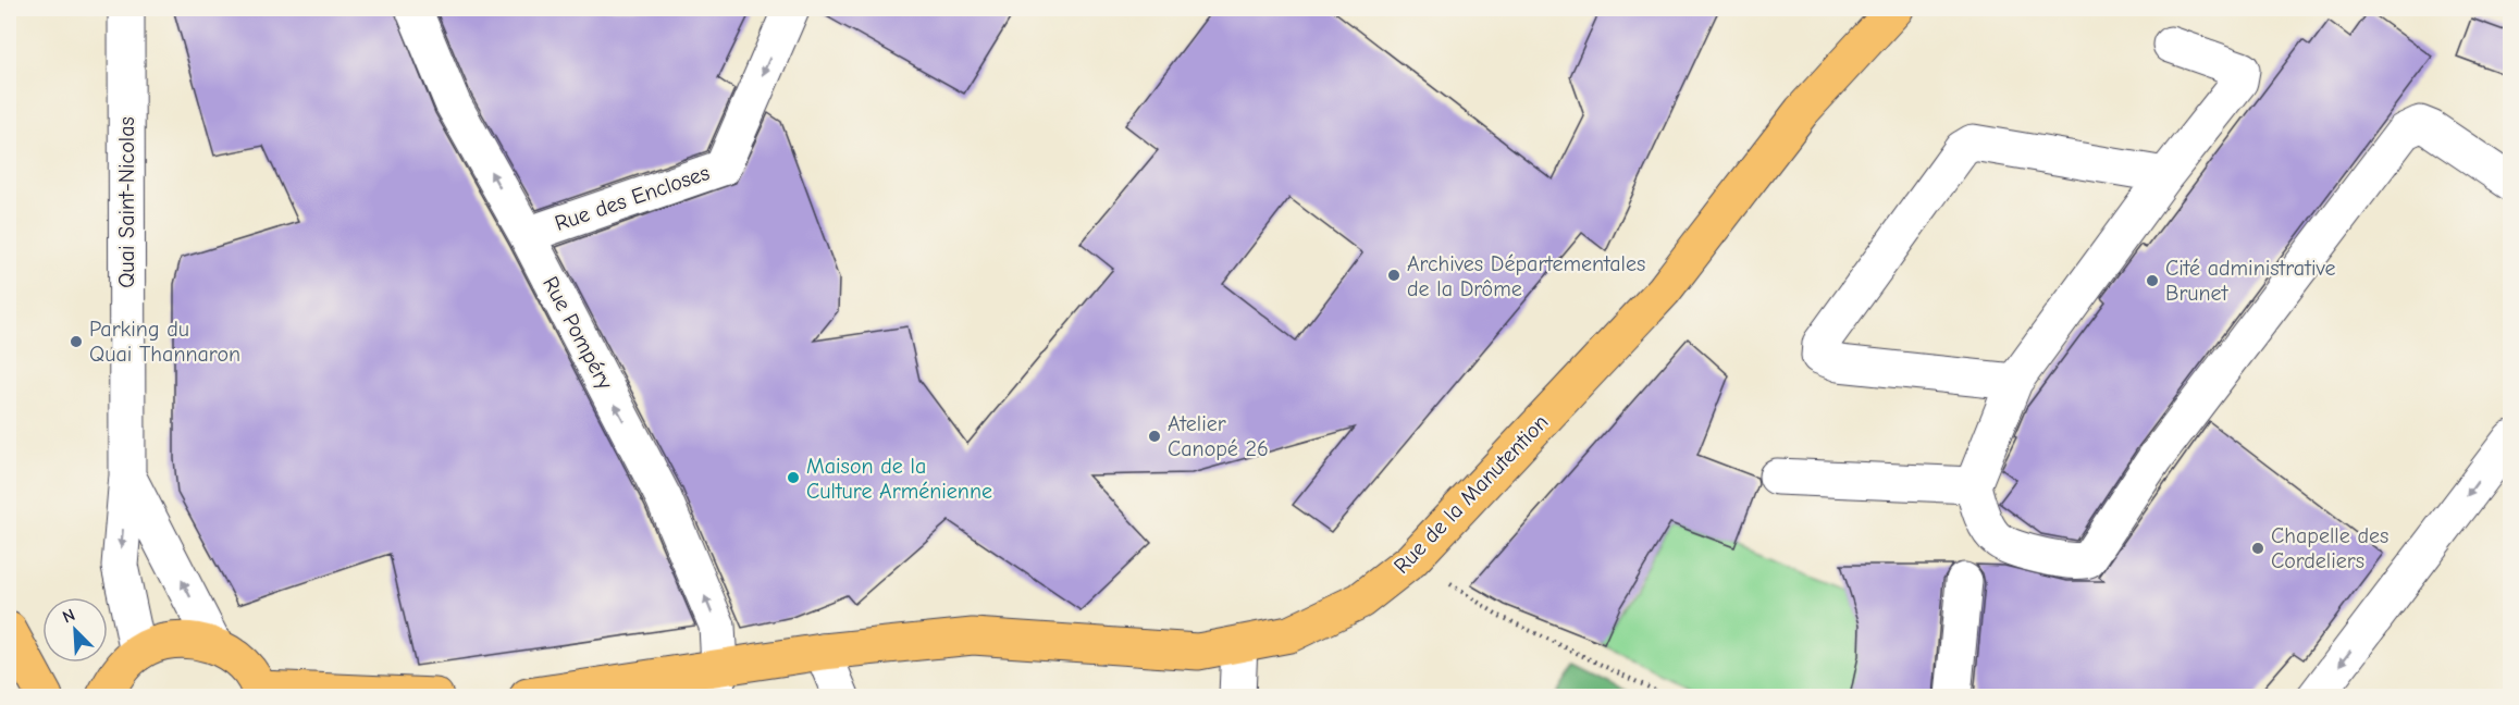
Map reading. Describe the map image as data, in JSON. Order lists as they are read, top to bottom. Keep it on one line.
{"streets":{"main road":["Rue de la Manutention"],"street":["Rue des Encloses","Quai Saint-Nicolas","Rue Pompéry"]},"crossings":[["Rue des Encloses","Rue Pompéry"],["Rue Pompéry","Rue de la Manutention"]],"one_way":["Rue des Encloses","Rue Pompéry"],"places":["Archives Départementales de la Drôme","Cité administrative Brunet","Parking du Quai Thannaron","Atelier Canopé 26","Maison de la Culture Arménienne","Chapelle des Cordeliers"],"north":"top left"}
